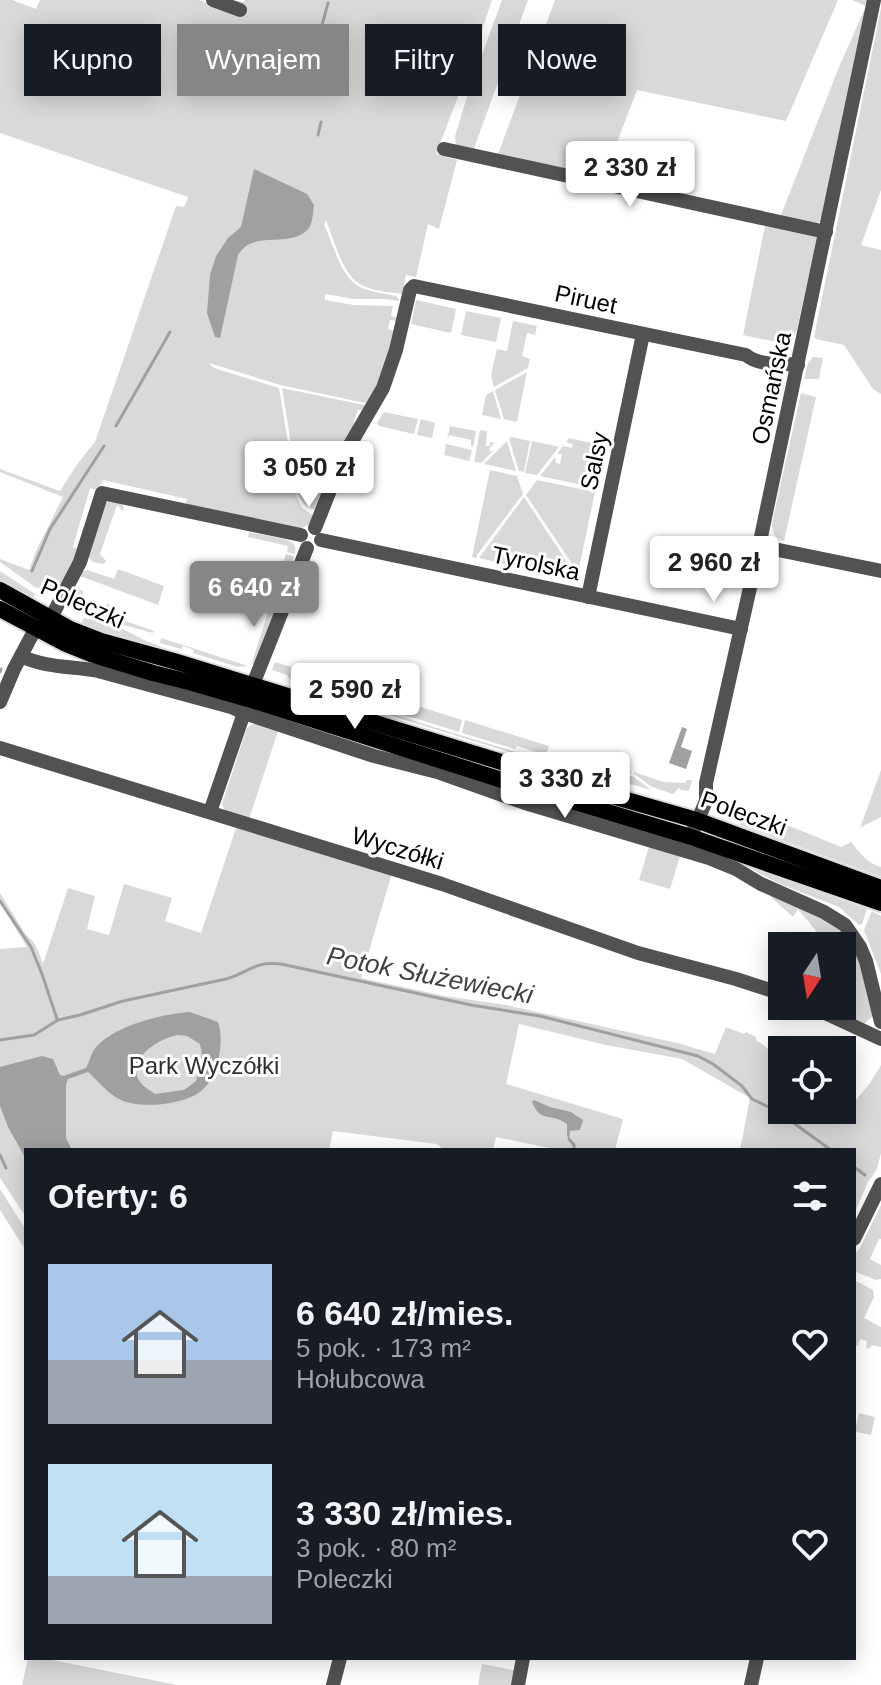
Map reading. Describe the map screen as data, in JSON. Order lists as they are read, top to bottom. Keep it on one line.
{"streets":{"main road":["Poleczki"],"street":["Piruet","Osmańska","Salsy","Tyrolska","Wyczółki"]},"crossings":[["Piruet","Osmańska"],["Piruet","Salsy"],["Piruet","Tyrolska"],["Osmańska","Tyrolska"],["Osmańska","Poleczki"],["Salsy","Tyrolska"],["Tyrolska","Poleczki"]],"water":["Potok Służewiecki"],"parks":["Park Wyczółki"],"north":"bottom","page":{"chip":["Kupno","Wynajem","Filtry","Nowe"],"price":["2 330 zł","3 050 zł","2 960 zł","6 640 zł","2 590 zł","3 330 zł"],"heading":"Oferty: 6","list":[{"name":"6 640 zł/mies.","note":"5 pok. · 173 m² · Hołubcowa"},{"name":"3 330 zł/mies.","note":"3 pok. · 80 m² · Poleczki"}]}}
